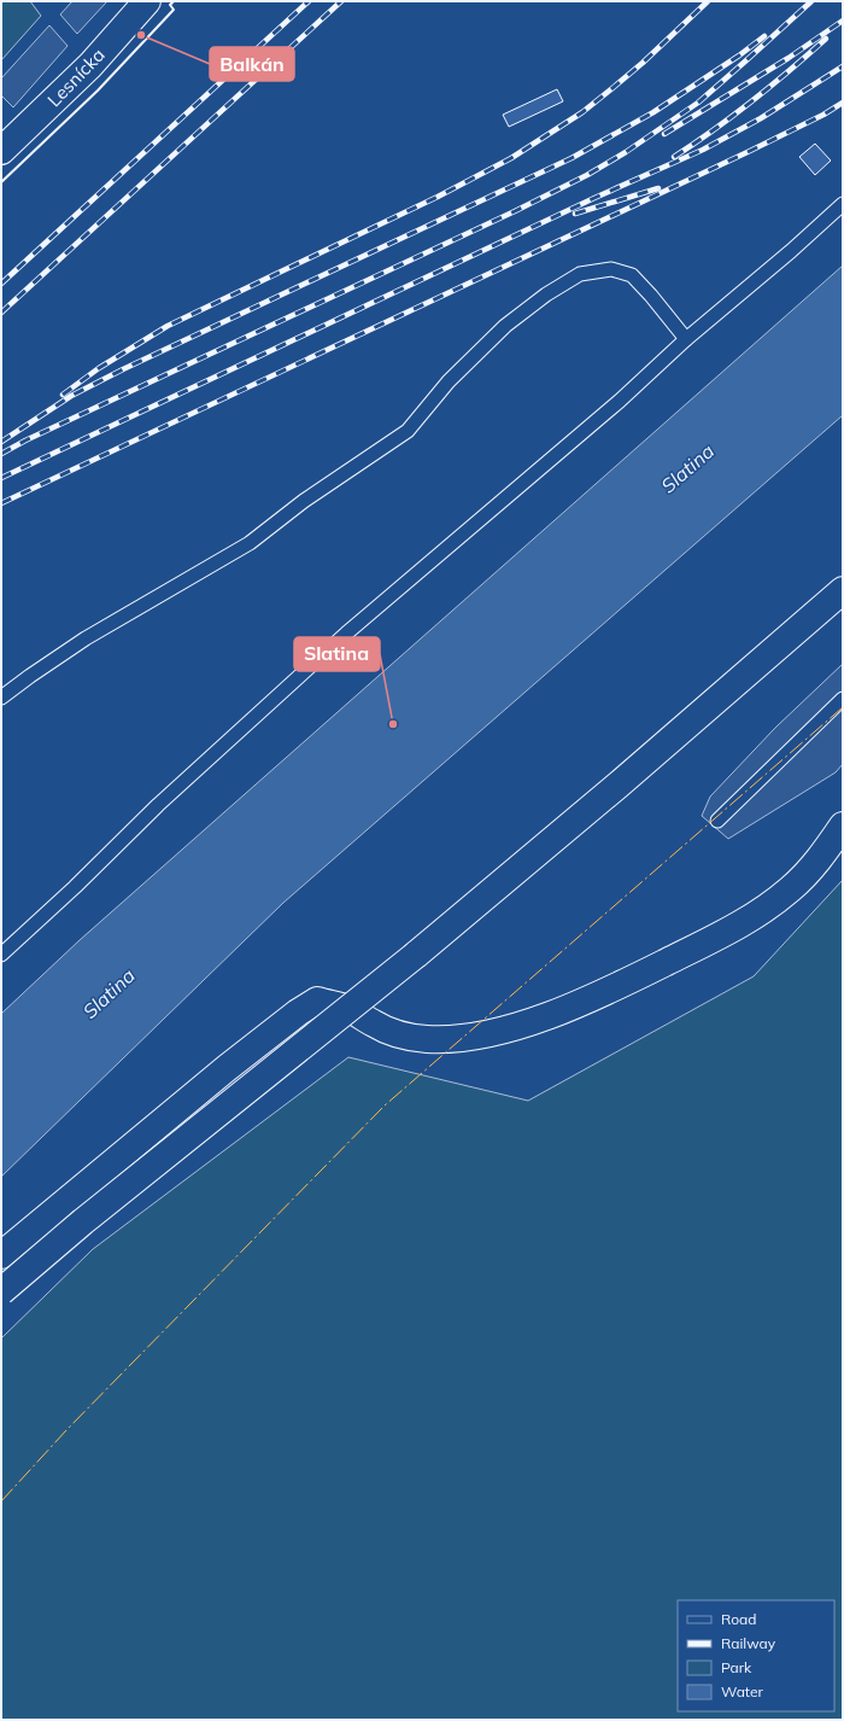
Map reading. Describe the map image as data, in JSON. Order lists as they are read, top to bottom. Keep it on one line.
{"streets":{"street":["Lesnícka"]},"water":["Slatina"],"places":["Balkán","Slatina"],"legend":["Road","Railway","Park","Water"]}
